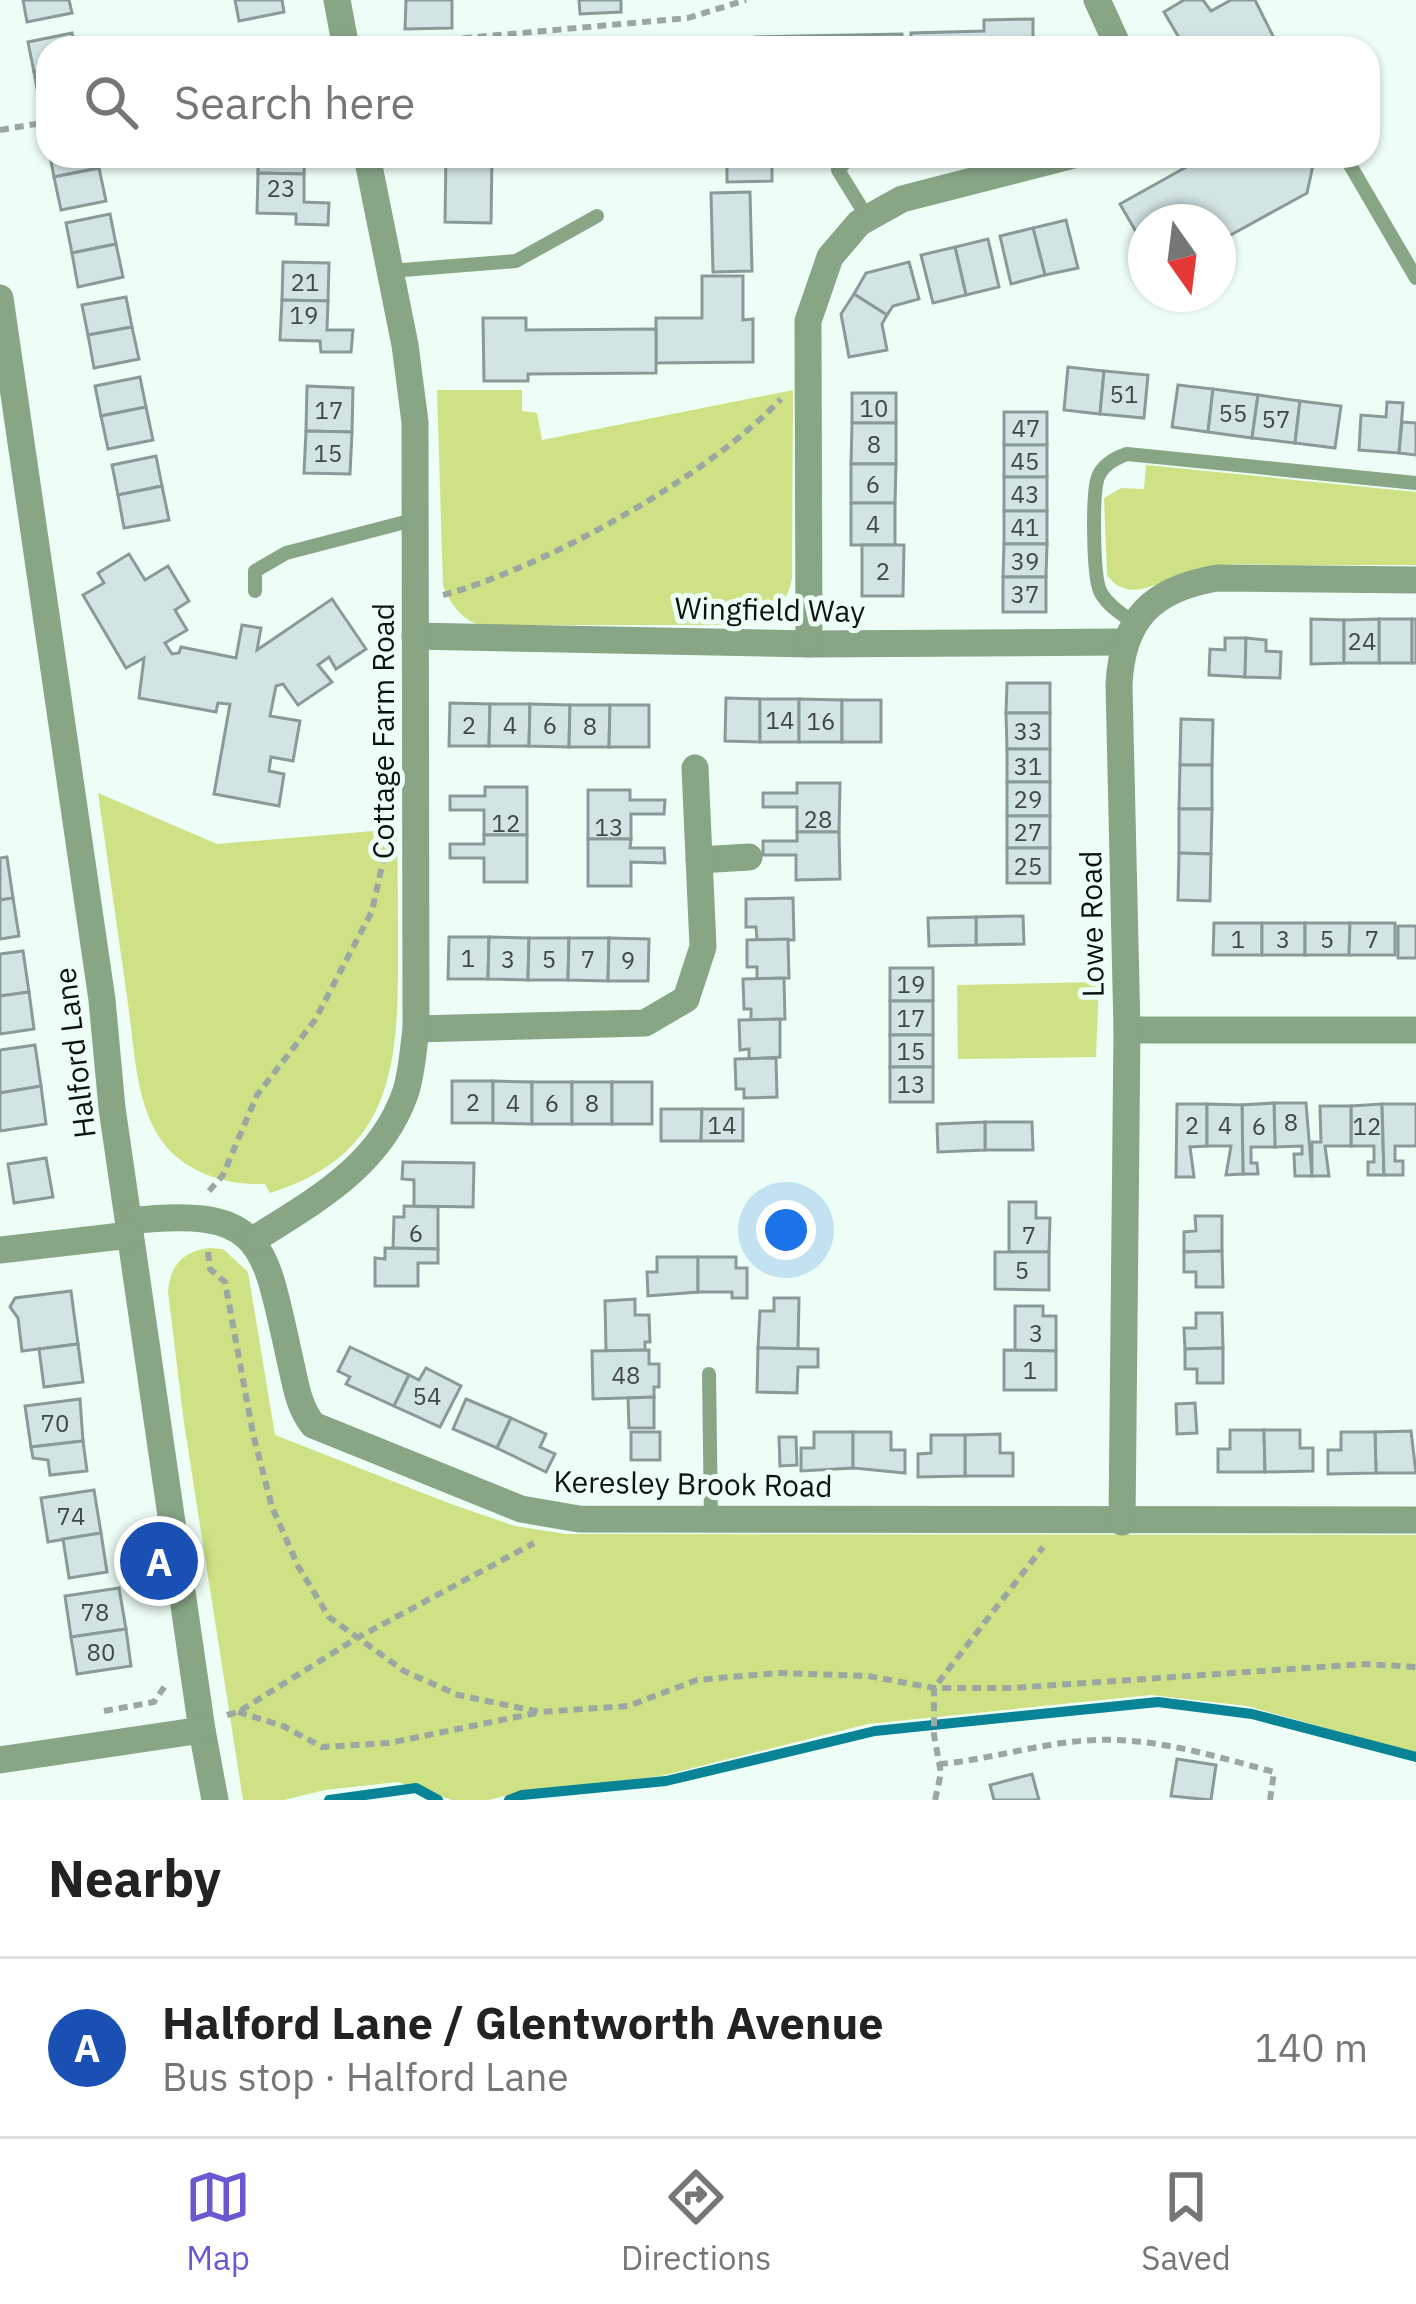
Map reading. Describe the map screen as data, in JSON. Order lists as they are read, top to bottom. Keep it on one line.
{"streets":{"street":["Wingfield Way","Cottage Farm Road","Lowe Road","Halford Lane","Keresley Brook Road"]},"crossings":[["Wingfield Way","Cottage Farm Road"],["Wingfield Way","Lowe Road"],["Cottage Farm Road","Keresley Brook Road"],["Lowe Road","Keresley Brook Road"]],"house_numbers":["23","21","19","51","10","17","55","57","47","8","15","45","6","43","4","41","39","2","37","24","14","16","2","4","6","8","33","31","29","28","12","13","27","25","1","3","5","7","1","3","5","7","9","19","17","15","13","2","4","6","8","8","14","2","4","6","12","6","7","5","3","1","48","54","70","74","78","80"],"north":"bottom","page":{"search":"Search here","pins":"A","heading":"Nearby","list":[{"mark":"A","name":"Halford Lane / Glentworth Avenue","note":"Bus stop · Halford Lane","value":"140 m"}],"nav":["Map","Directions","Saved"]}}
